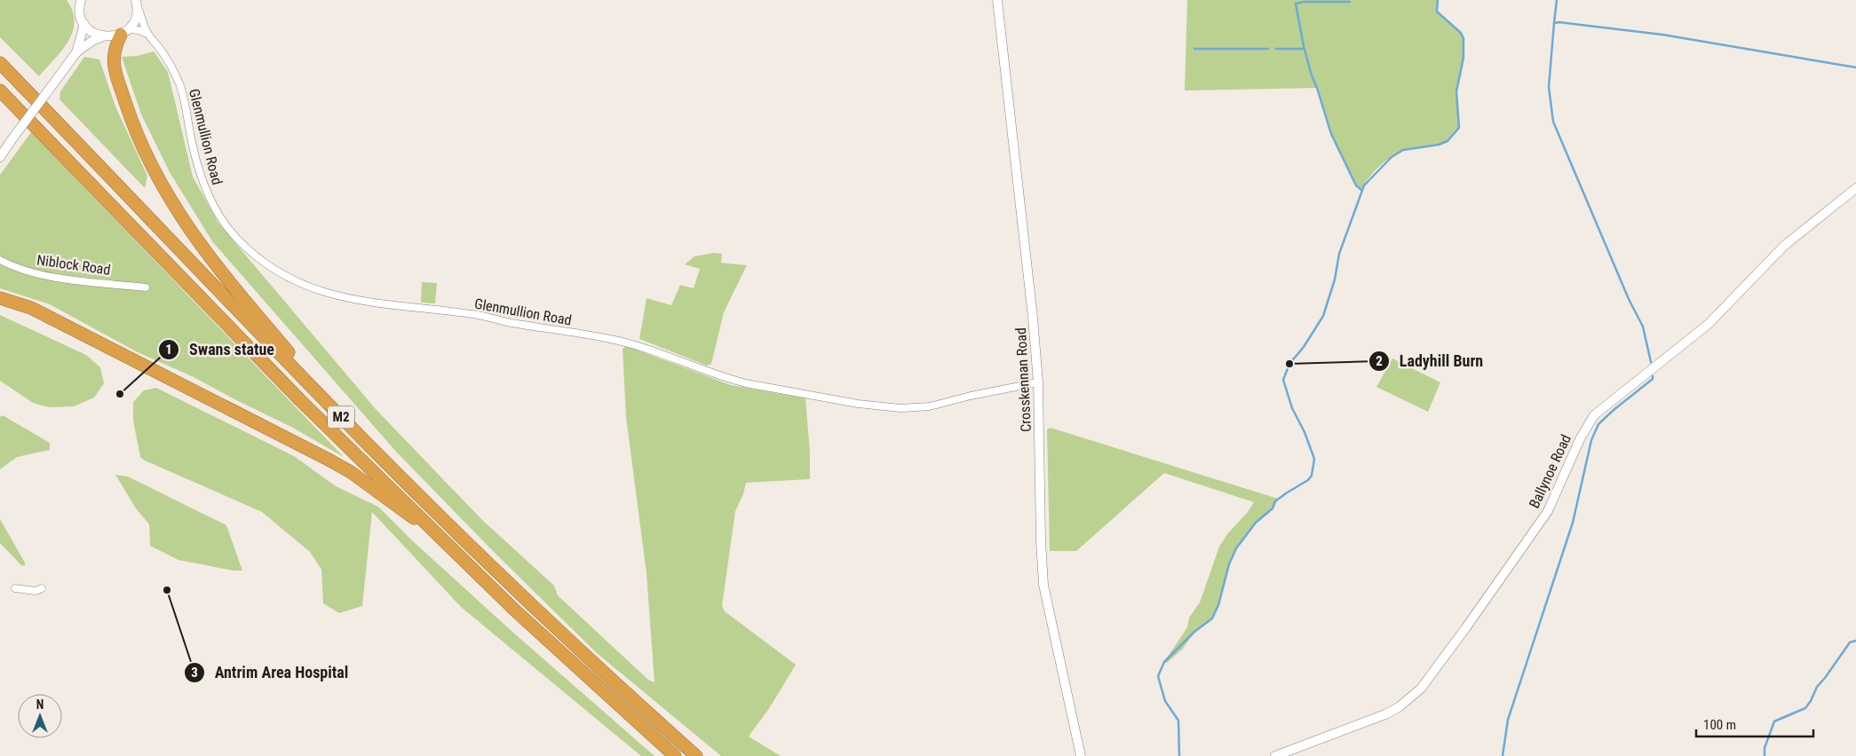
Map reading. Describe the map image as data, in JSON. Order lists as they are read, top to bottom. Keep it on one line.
{"streets":{"highway":["M2"],"street":["Glenmullion Road","Niblock Road","Crosskennan Road","Ballynoe Road"]},"crossings":[["Glenmullion Road","Crosskennan Road"]],"places":["Ladyhill Burn","Swans statue","Antrim Area Hospital"],"scale_bar":"100 m","north":"top"}
